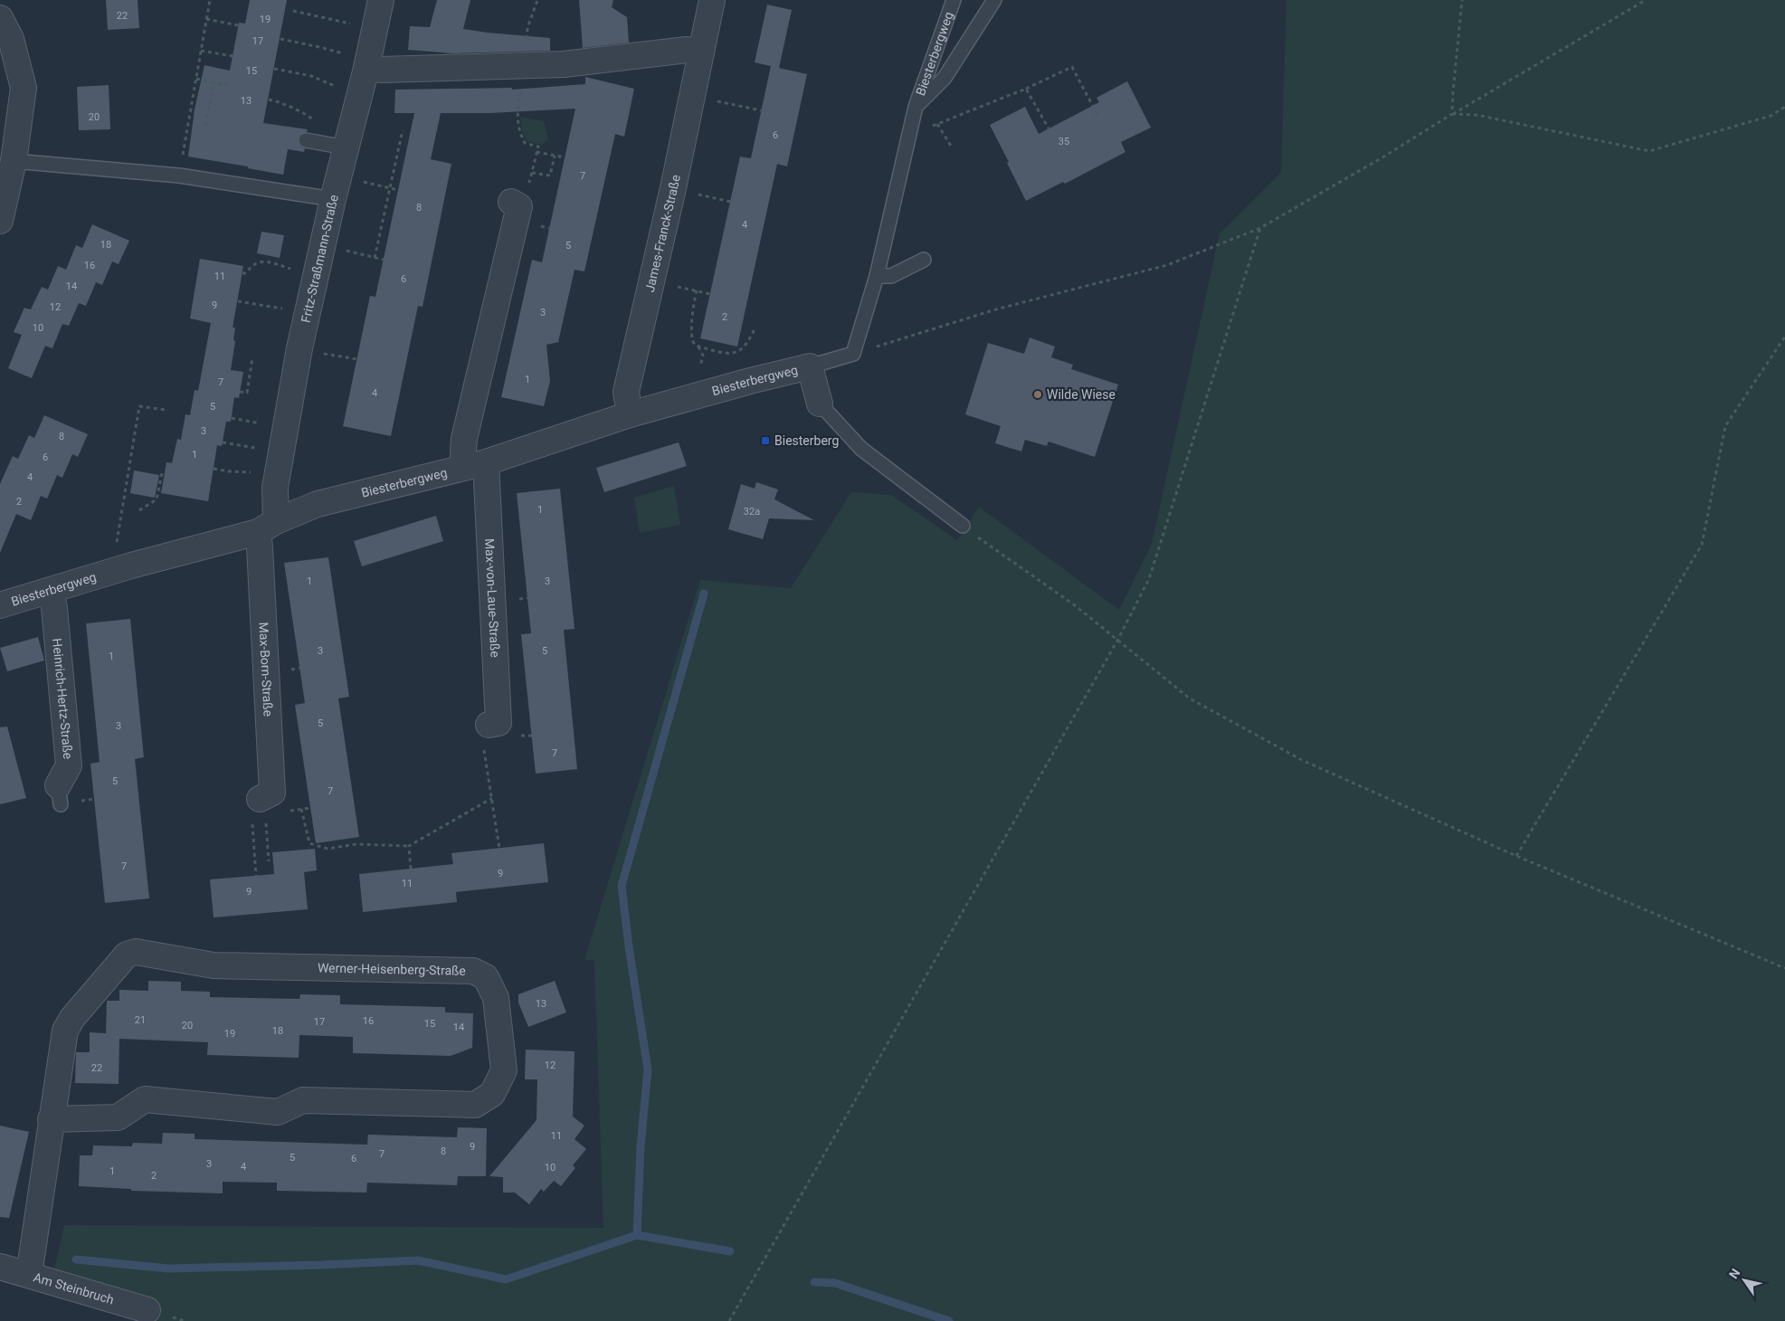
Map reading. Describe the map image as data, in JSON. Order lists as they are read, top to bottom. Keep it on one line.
{"streets":{"street":["Biesterbergweg","James-Franck-Straße","Fritz-Straßmann-Straße","Max-von-Laue-Straße","Max-Born-Straße","Heinrich-Hertz-Straße","Werner-Heisenberg-Straße","Am Steinbruch"]},"crossings":[["Biesterbergweg","James-Franck-Straße"],["Biesterbergweg","Fritz-Straßmann-Straße"],["Biesterbergweg","Max-von-Laue-Straße"],["Biesterbergweg","Max-Born-Straße"],["Biesterbergweg","Heinrich-Hertz-Straße"],["Fritz-Straßmann-Straße","Max-Born-Straße"],["Werner-Heisenberg-Straße","Am Steinbruch"]],"places":{"other":["Wilde Wiese"],"transit":["Biesterberg"]},"house_numbers":["22","19","17","15","13","20","6","35","7","8","4","18","5","16","11","6","14","9","12","3","2","10","1","7","4","5","3","8","1","6","4","2","1","32a","1","3","3","5","1","5","3","7","5","7","7","9","11","9","13","21","16","17","15","20","14","18","19","12","22","11","9","8","7","5","6","3","4","10","1","2"],"north":"top left"}
